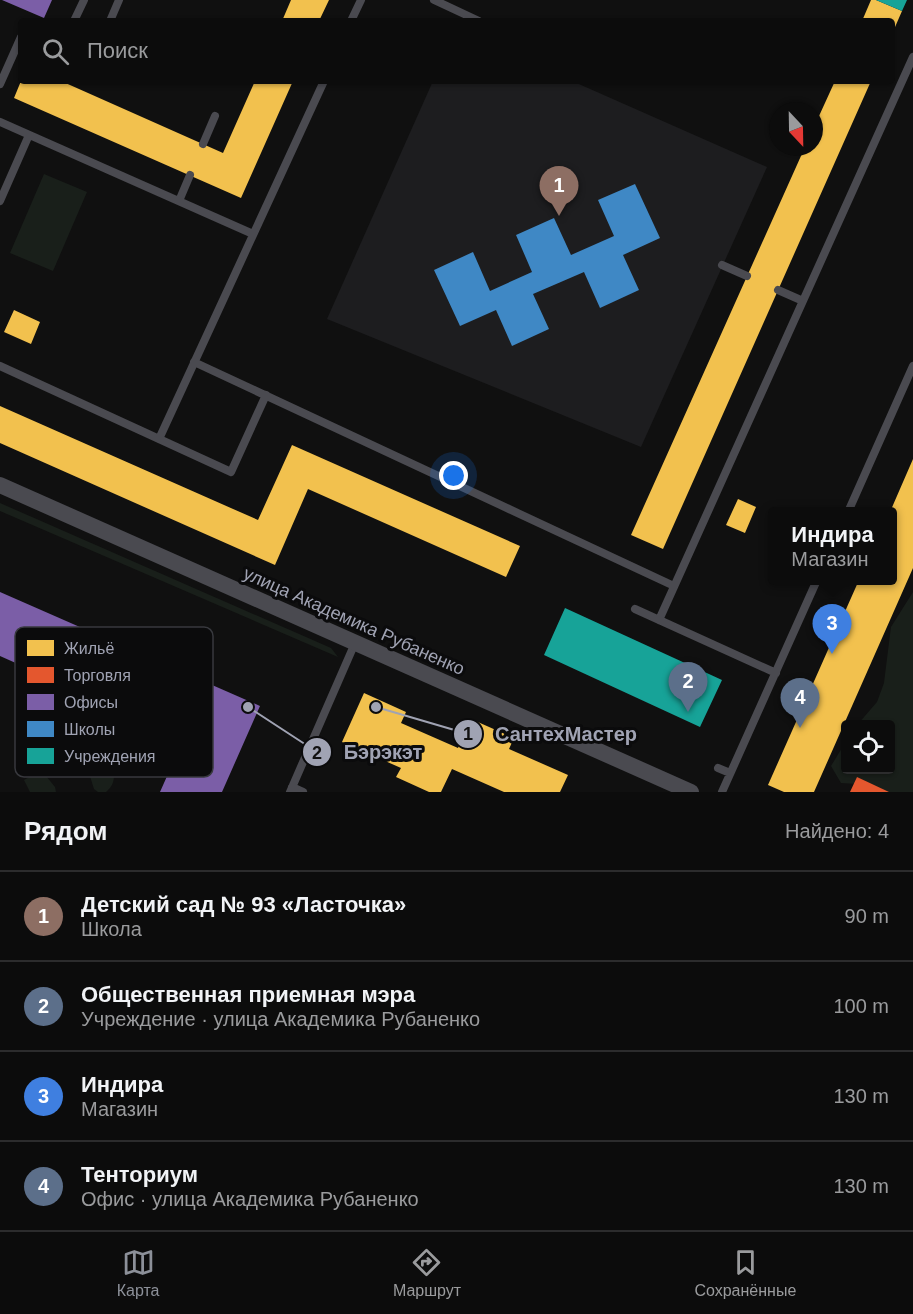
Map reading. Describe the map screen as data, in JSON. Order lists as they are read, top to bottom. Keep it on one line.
{"streets":{"street":["улица Академика Рубаненко"]},"places":["Бэрэкэт","СантехМастер"],"legend":["Жильё","Торговля","Офисы","Школы","Учреждения"],"north":"bottom","page":{"search":"Поиск","pins":["1","3","2","4"],"popup":["Индира","Магазин"],"heading":["Рядом","Найдено: 4"],"list":[{"mark":"1","name":"Детский сад № 93 «Ласточка»","note":"Школа","value":"90 m"},{"mark":"2","name":"Общественная приемная мэра","note":"Учреждение · улица Академика Рубаненко","value":"100 m"},{"mark":"3","name":"Индира","note":"Магазин","value":"130 m"},{"mark":"4","name":"Тенториум","note":"Офис · улица Академика Рубаненко","value":"130 m"}],"nav":["Карта","Маршрут","Сохранённые"]}}
